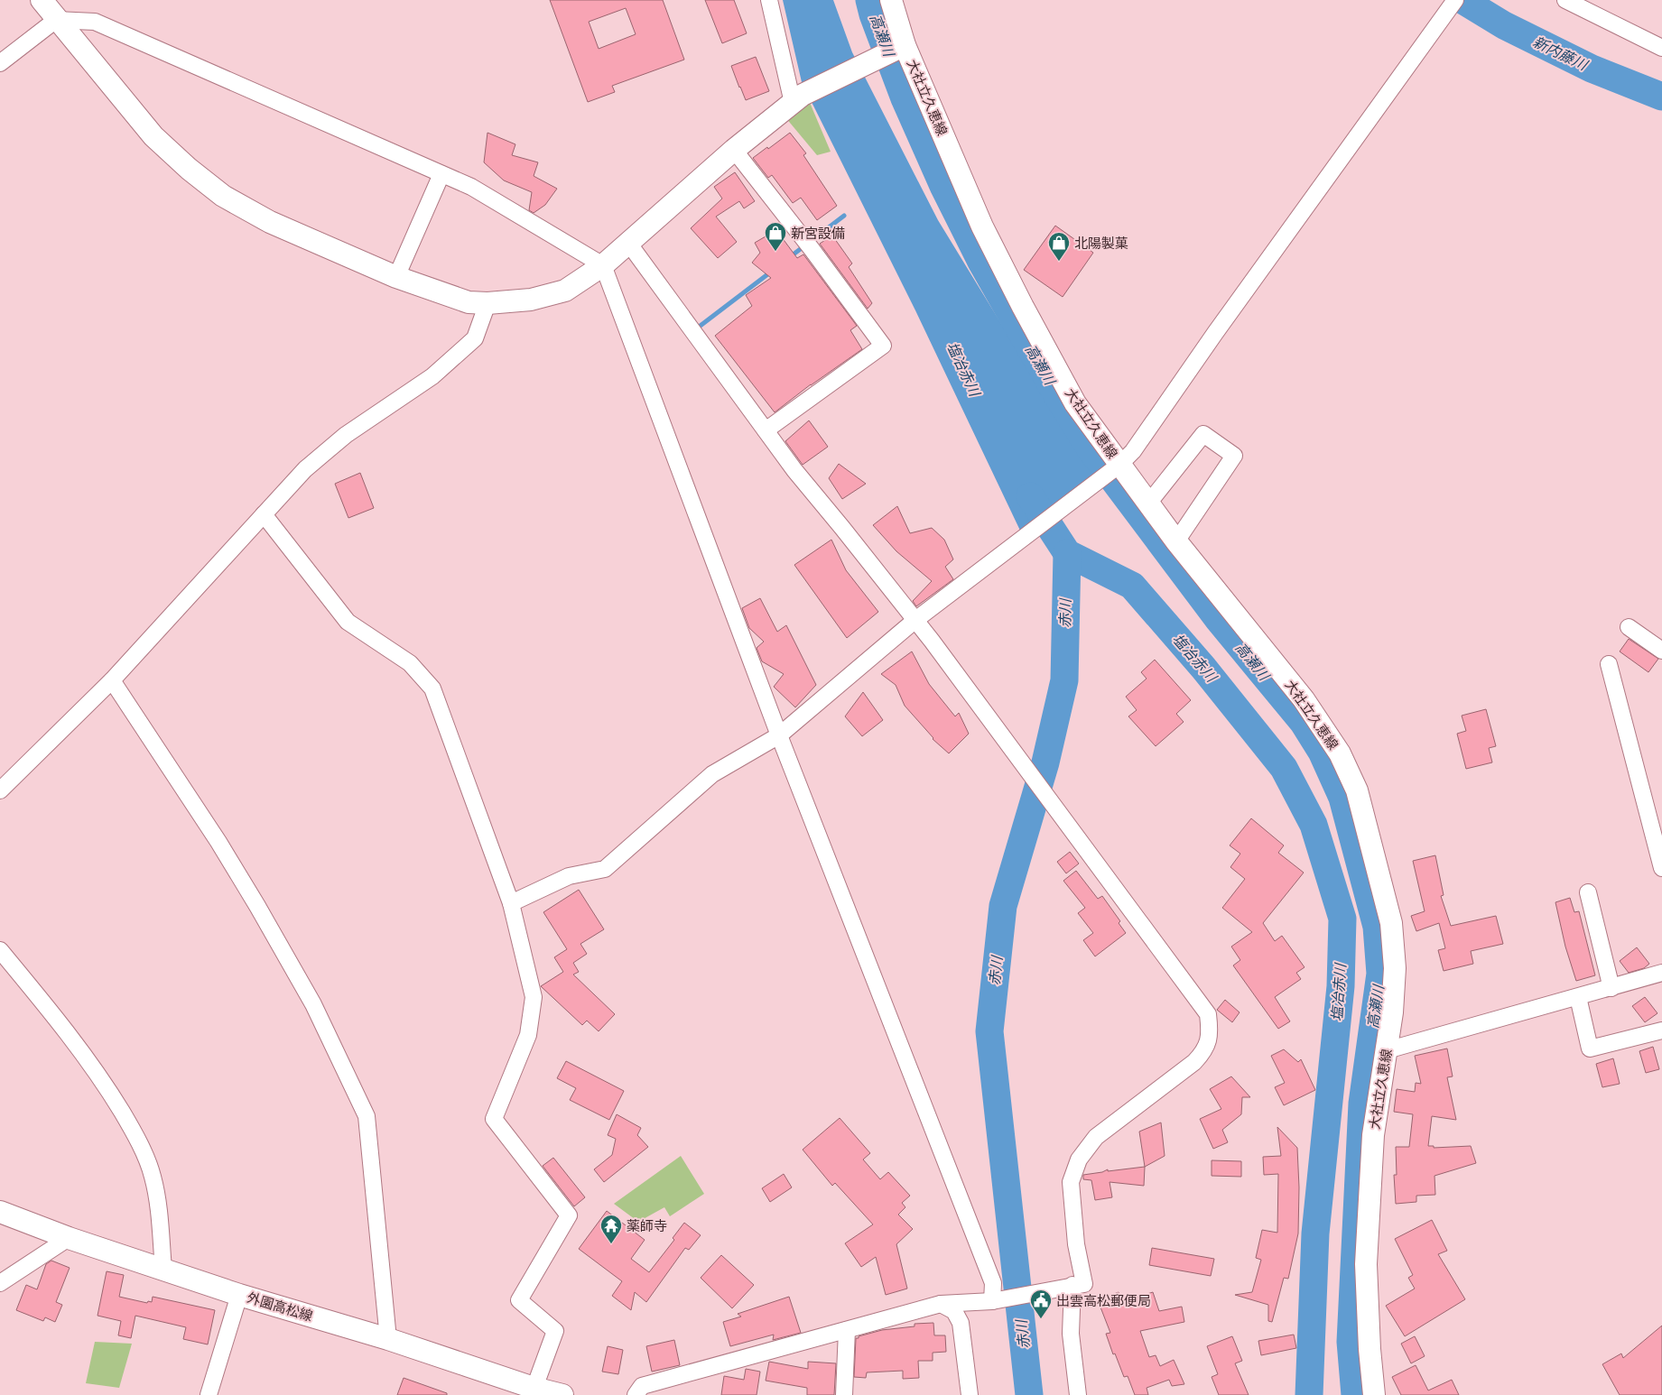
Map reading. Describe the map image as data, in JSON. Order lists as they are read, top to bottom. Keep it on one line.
{"streets":{"main road":["大社立久恵線","外園高松線"]},"water":["高瀬川","新内藤川","塩冶赤川","赤川"],"places":{"shop":["新宮設備","北陽製菓"],"temple":["薬師寺"],"public building":["出雲高松郵便局"]}}
